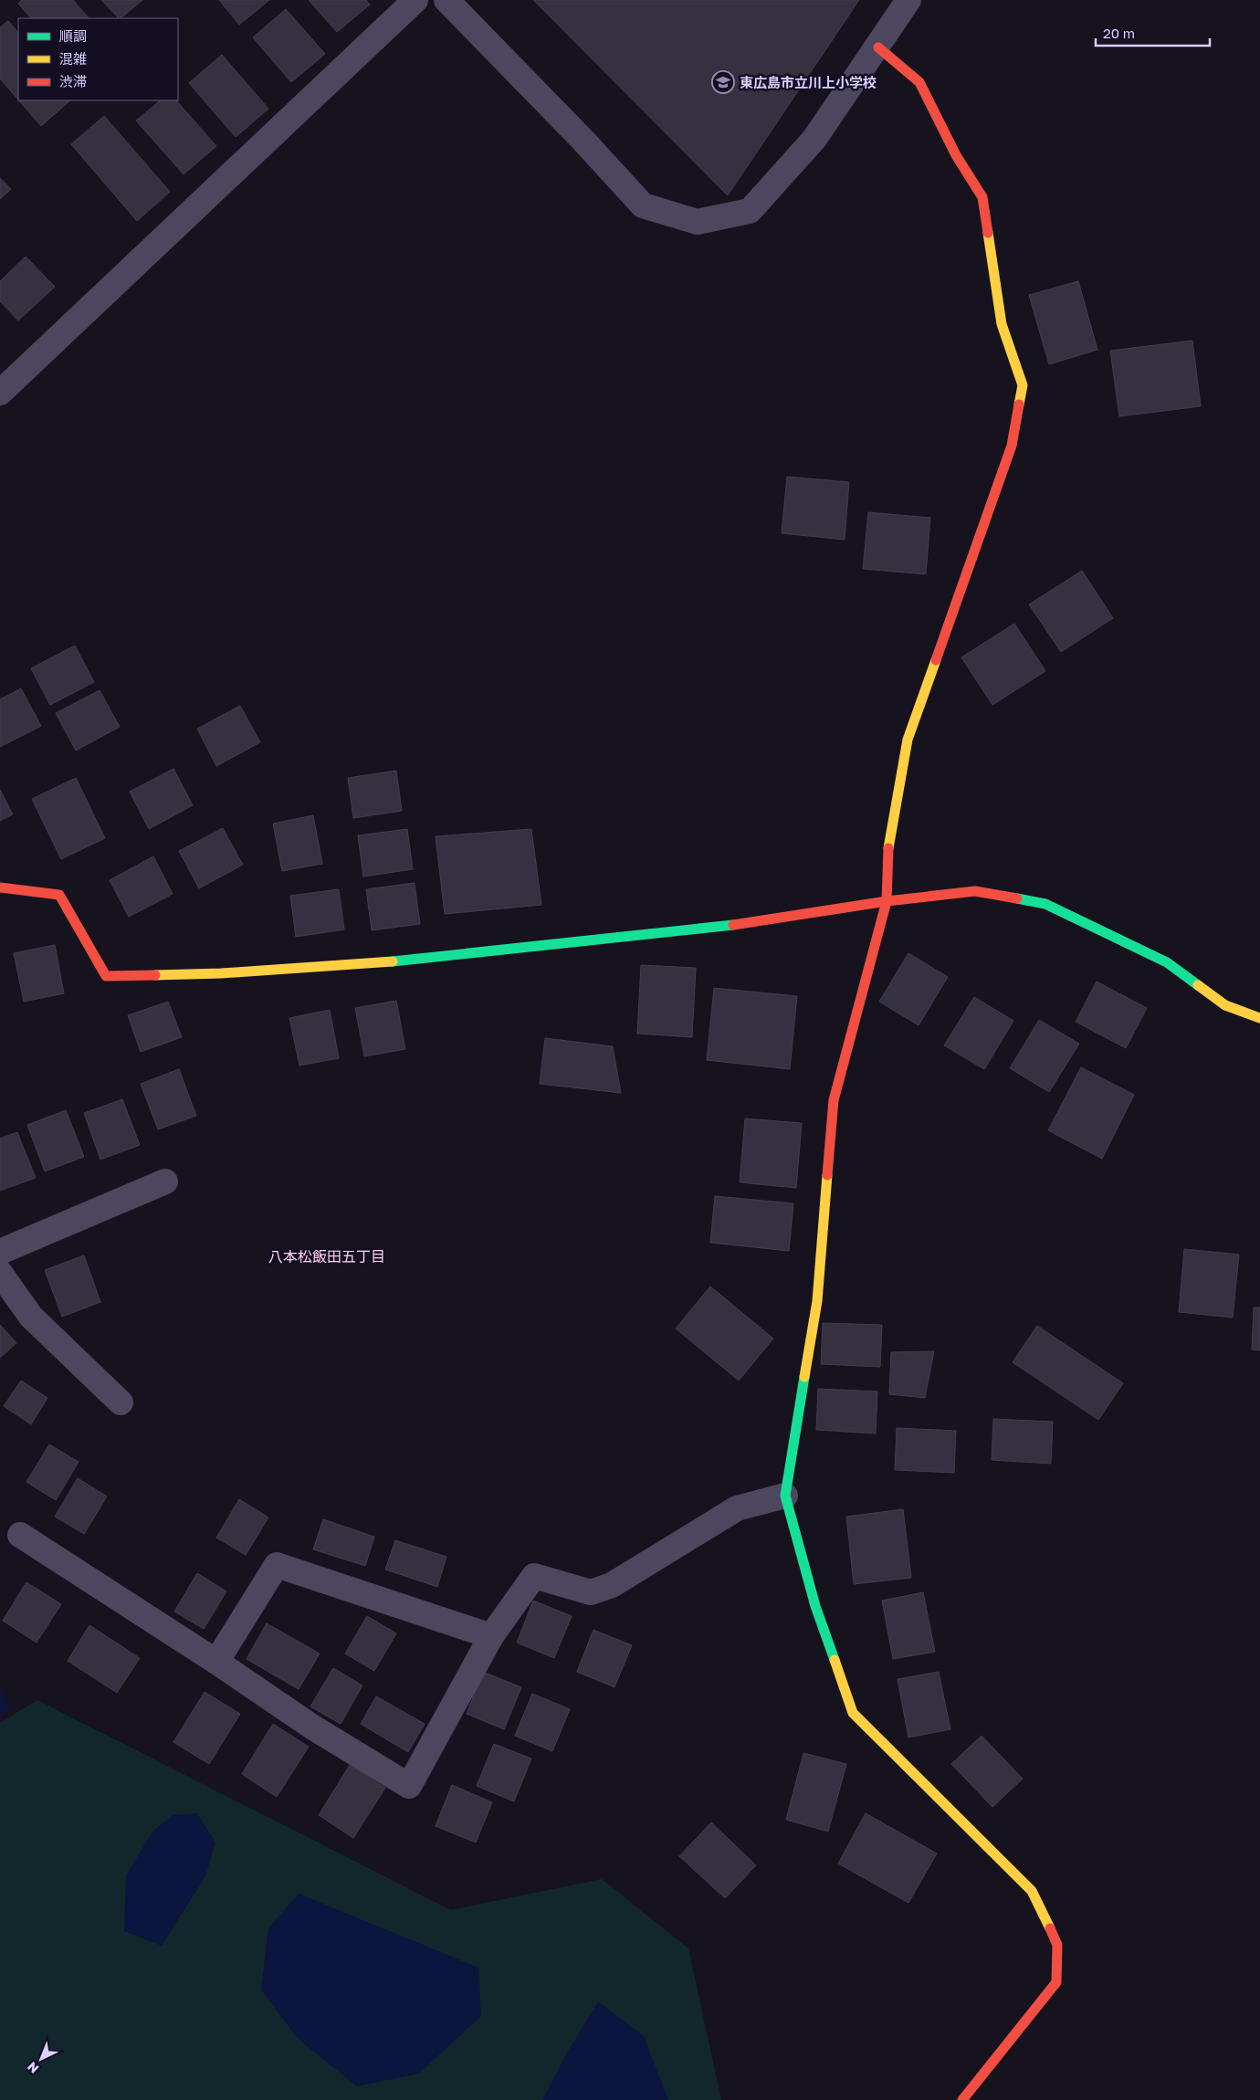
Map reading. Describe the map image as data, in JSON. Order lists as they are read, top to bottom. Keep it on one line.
{"districts":["八本松飯田五丁目"],"places":{"school or university":["東広島市立川上小学校"]},"legend":["順調","混雑","渋滞"],"scale_bar":"20 m","north":"bottom left"}
